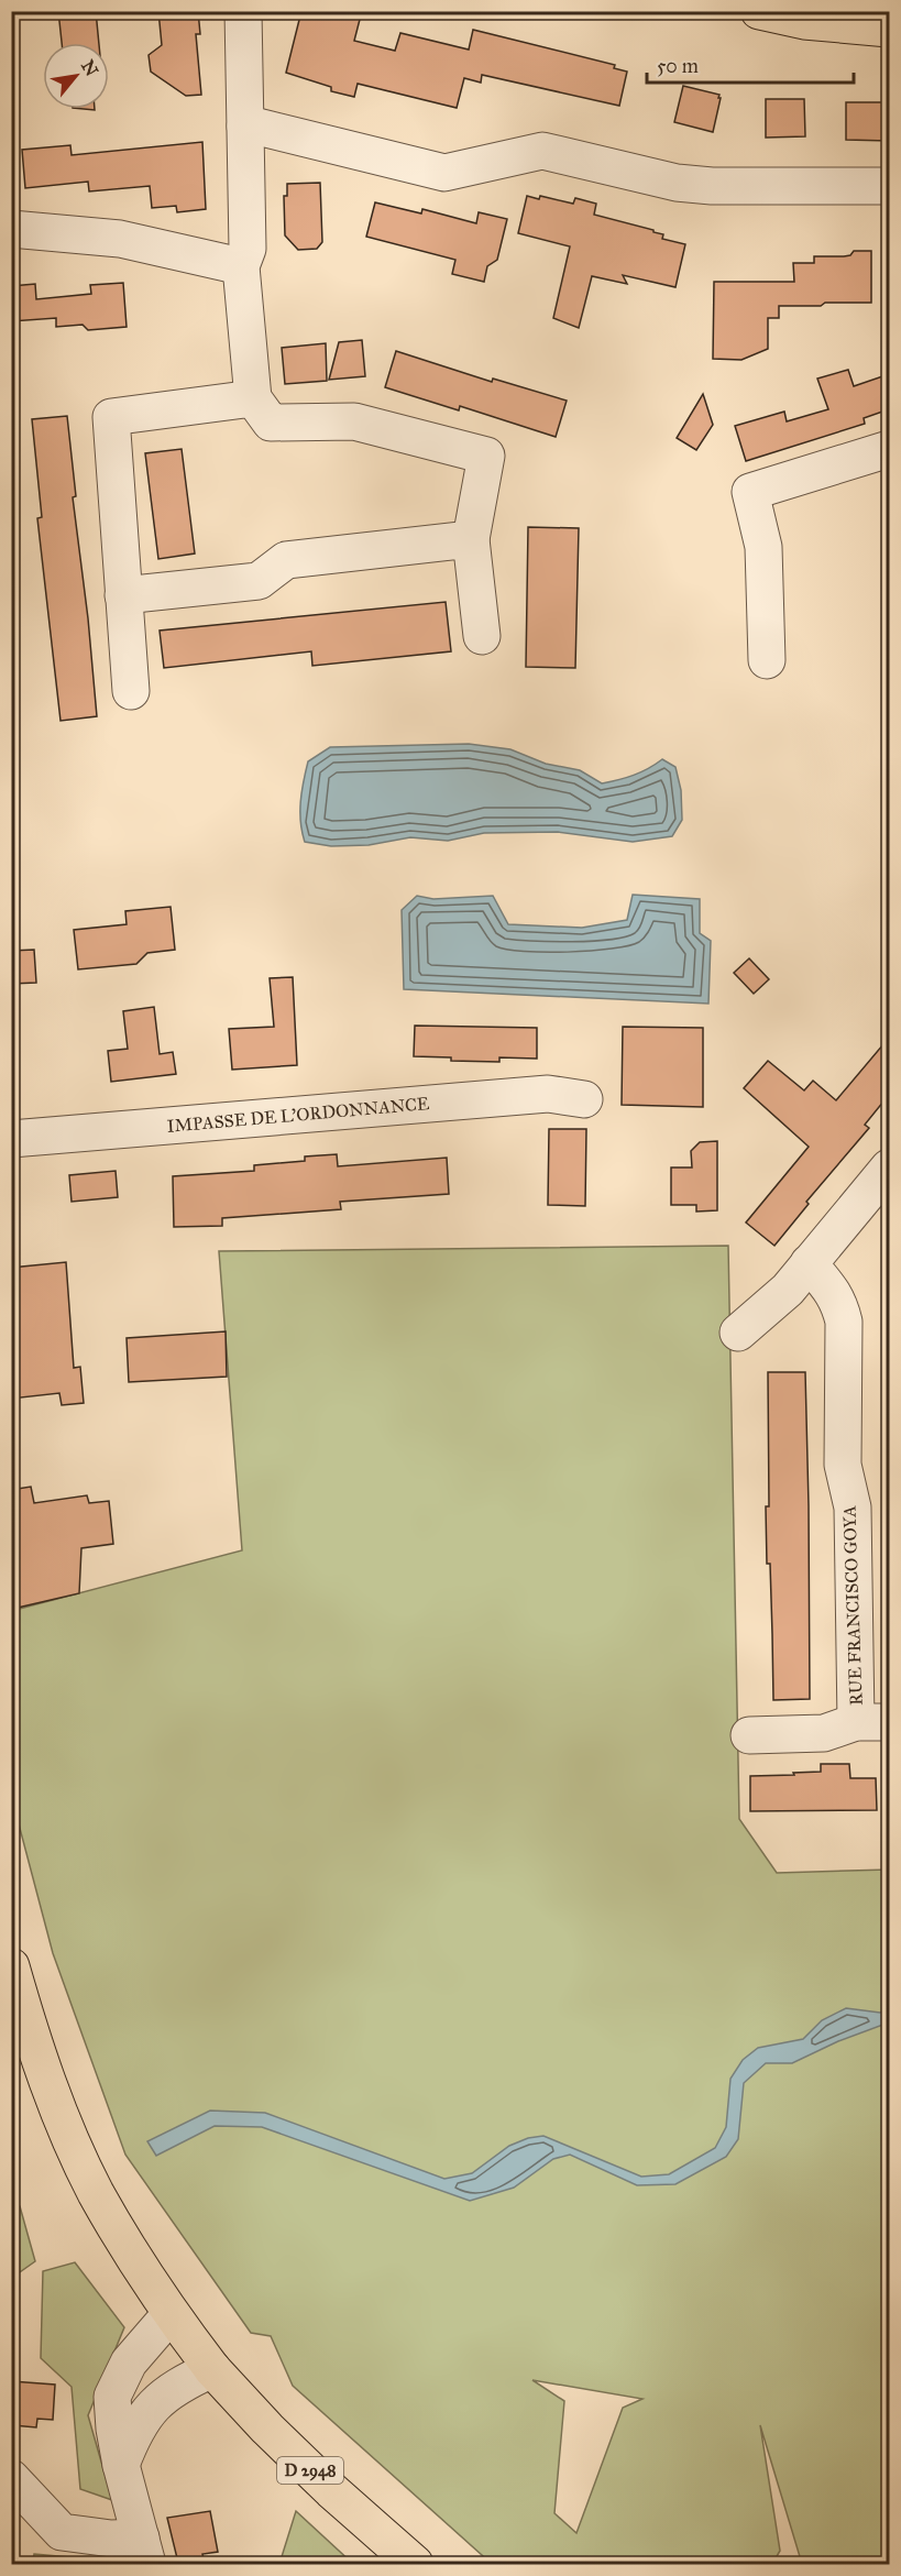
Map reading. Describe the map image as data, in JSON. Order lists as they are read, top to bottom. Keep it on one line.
{"streets":{"main road":["D 2948"],"street":["IMPASSE DE L'ORDONNANCE","RUE FRANCISCO GOYA"]},"scale_bar":"50 m","north":"top right"}
